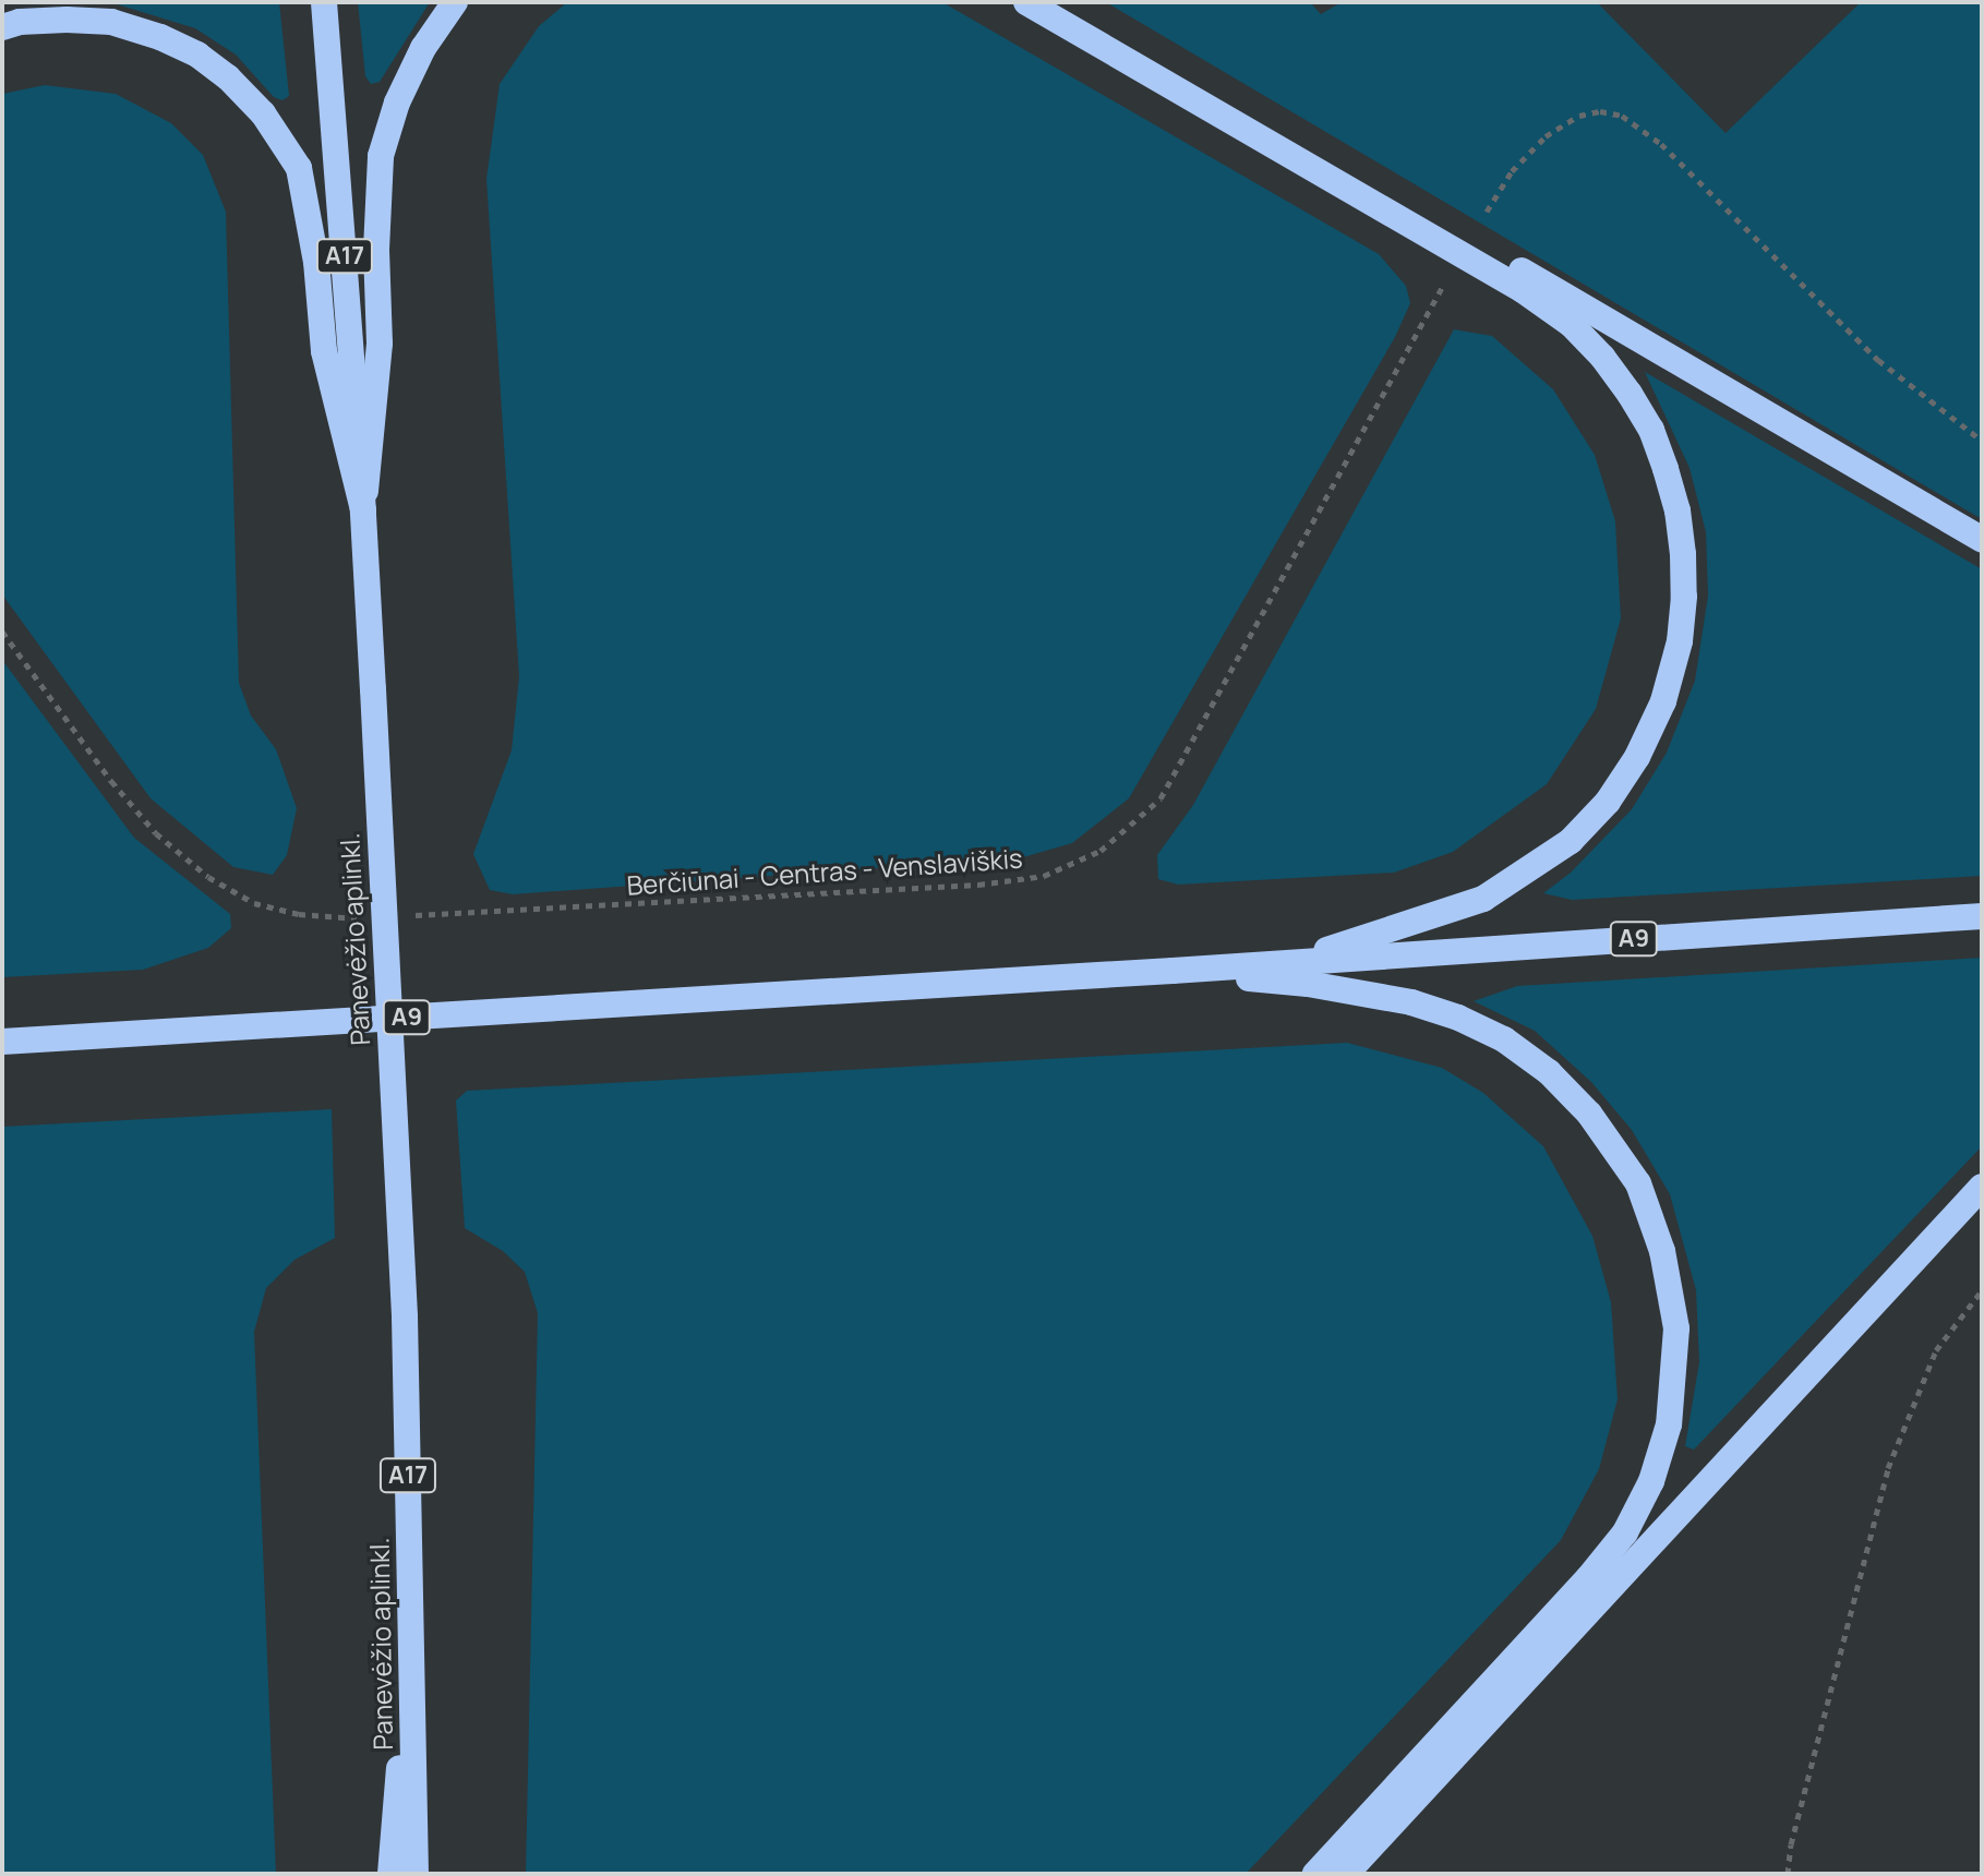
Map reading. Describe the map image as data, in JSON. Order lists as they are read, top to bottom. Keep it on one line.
{"streets":{"highway":["A17","Panevėžio aplinkl.","A9"],"path":["Berčiūnai - Centras - Venslaviškis"]}}
